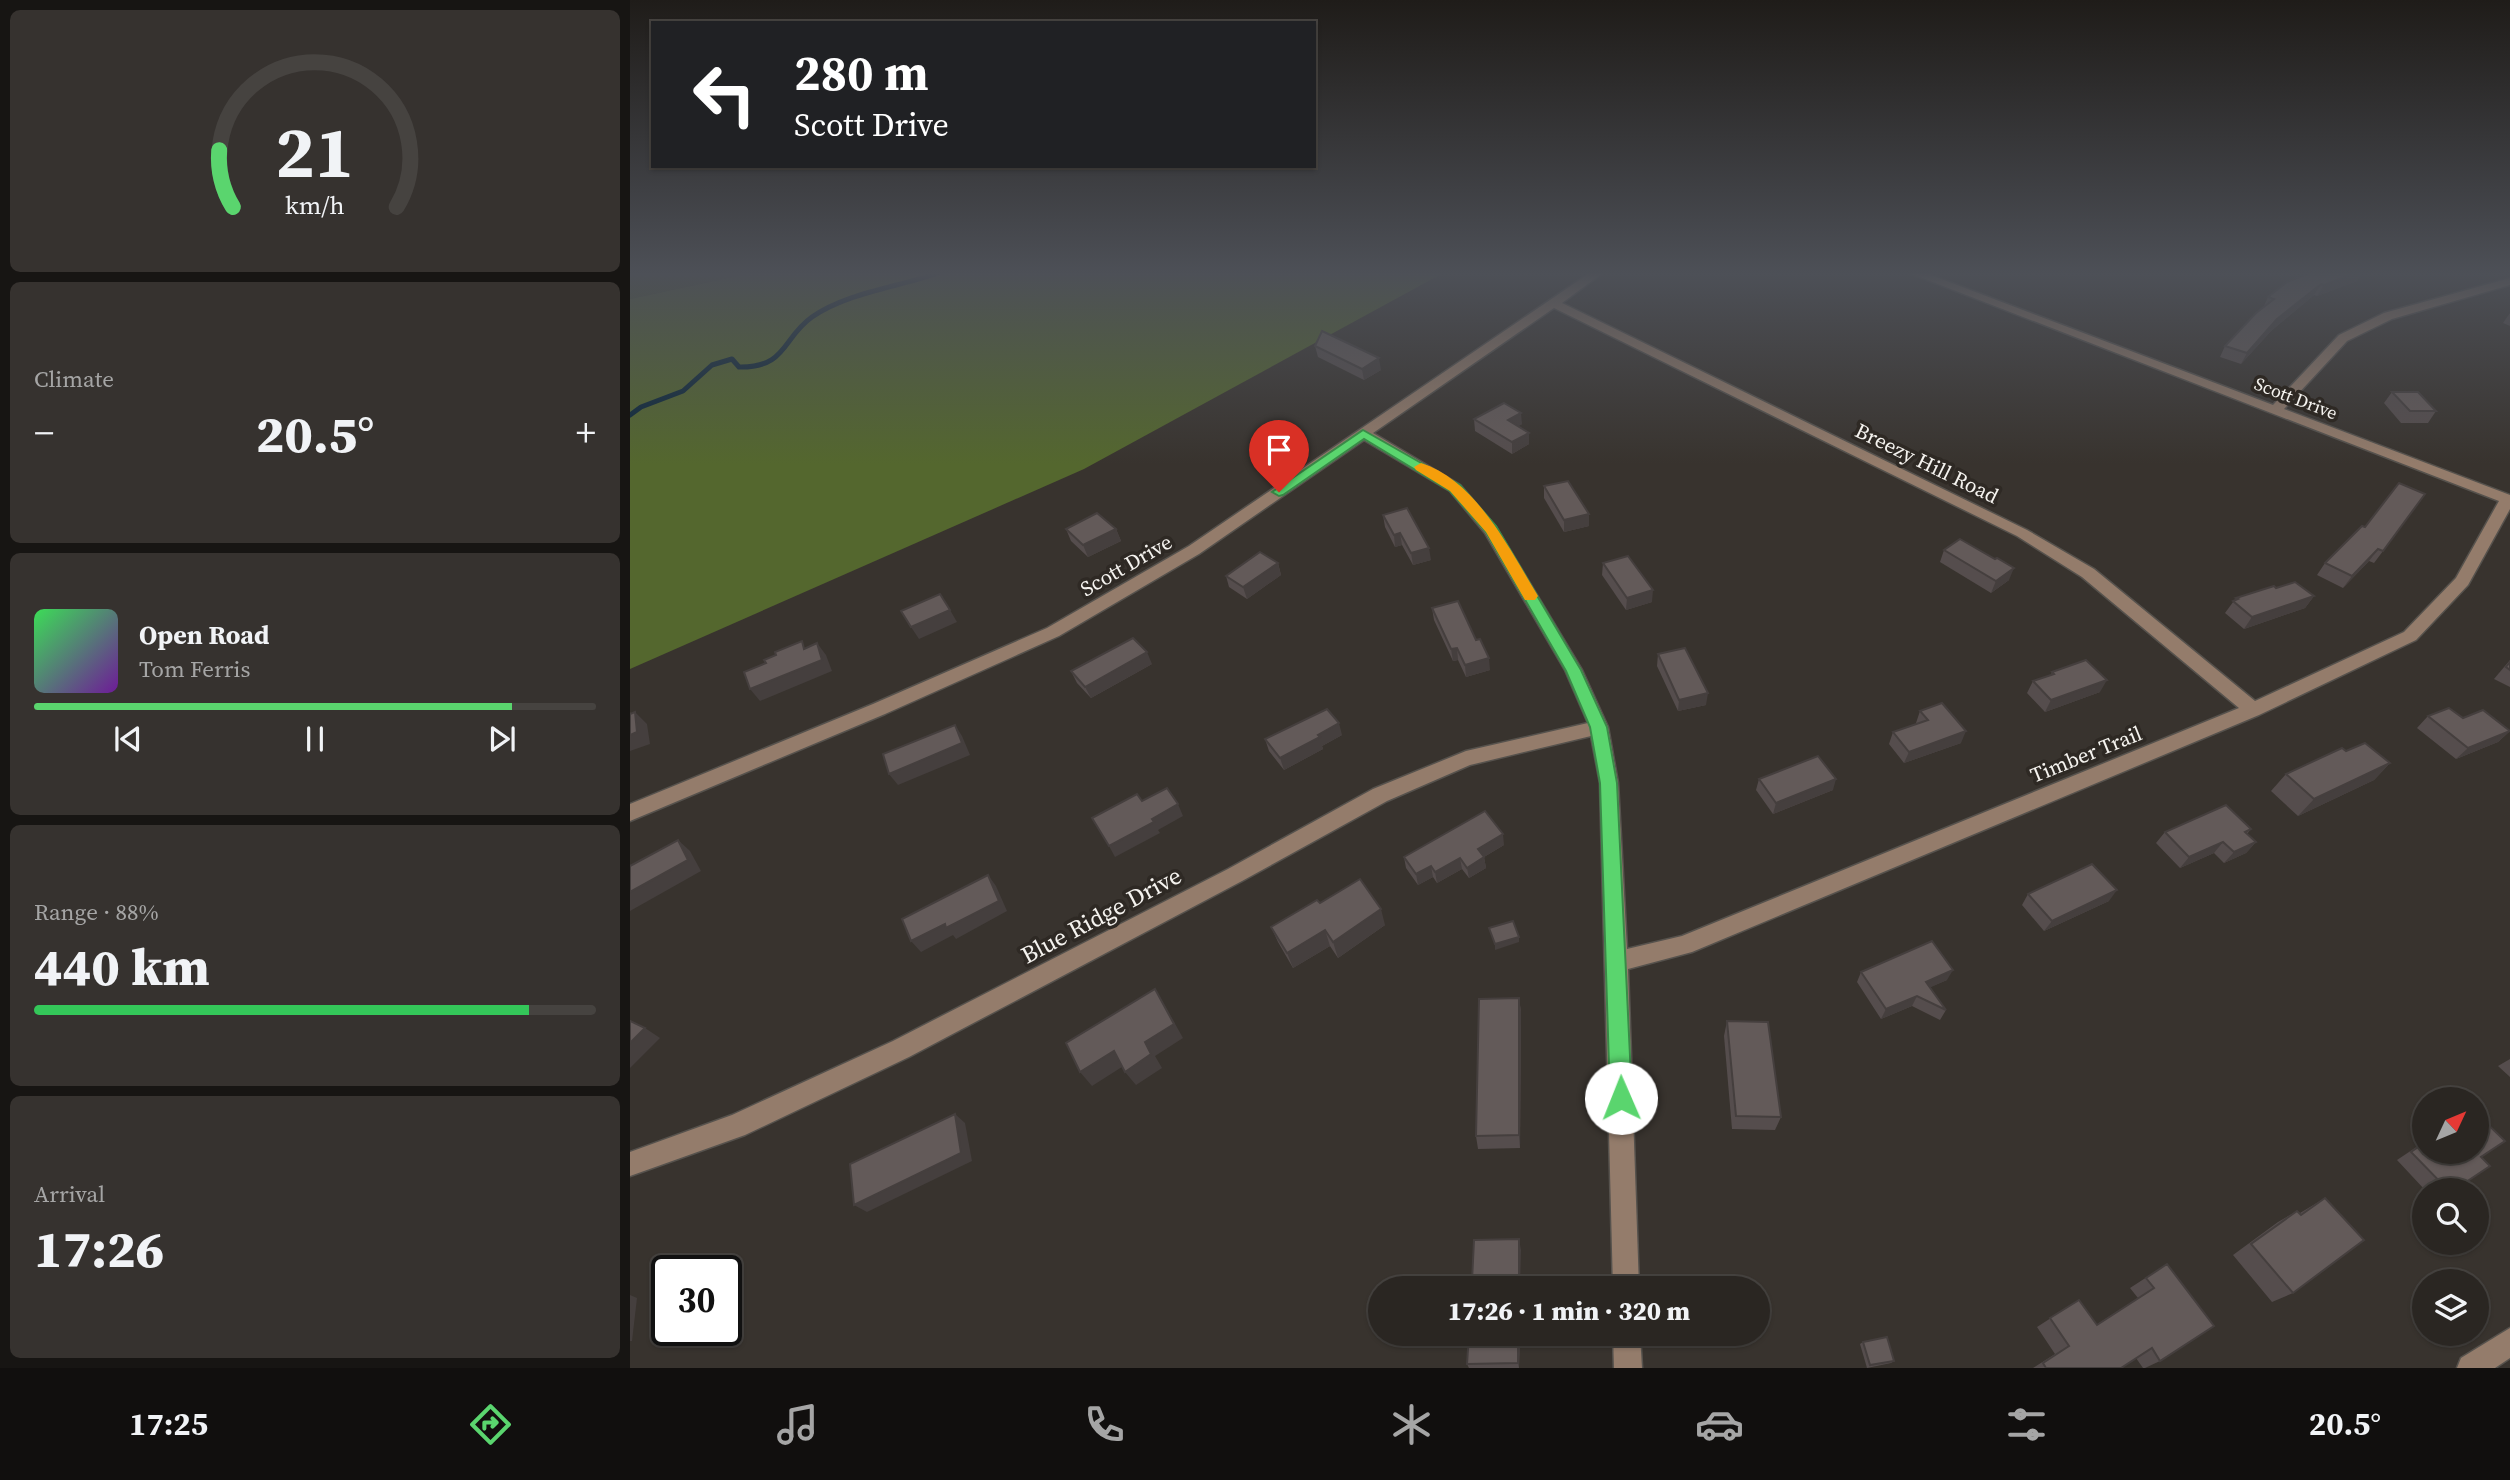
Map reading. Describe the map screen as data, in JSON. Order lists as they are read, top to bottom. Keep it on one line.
{"streets":{"street":["Scott Drive","Breezy Hill Road","Timber Trail","Blue Ridge Drive"]},"crossings":[["Scott Drive","Timber Trail"],["Breezy Hill Road","Timber Trail"]],"north":"top right","page":{"turn":["280 m","Scott Drive"],"tile":["Climate",["Range · 88%","440 km"],["Arrival","17:26"]],"heat":["−","20.5°","+"],"song":["Open Road","Tom Ferris"],"limit":"30","trip":"17:26 · 1 min · 320 m","tabs":["17:25","20.5°"],"gauge":["21","km/h"]}}
